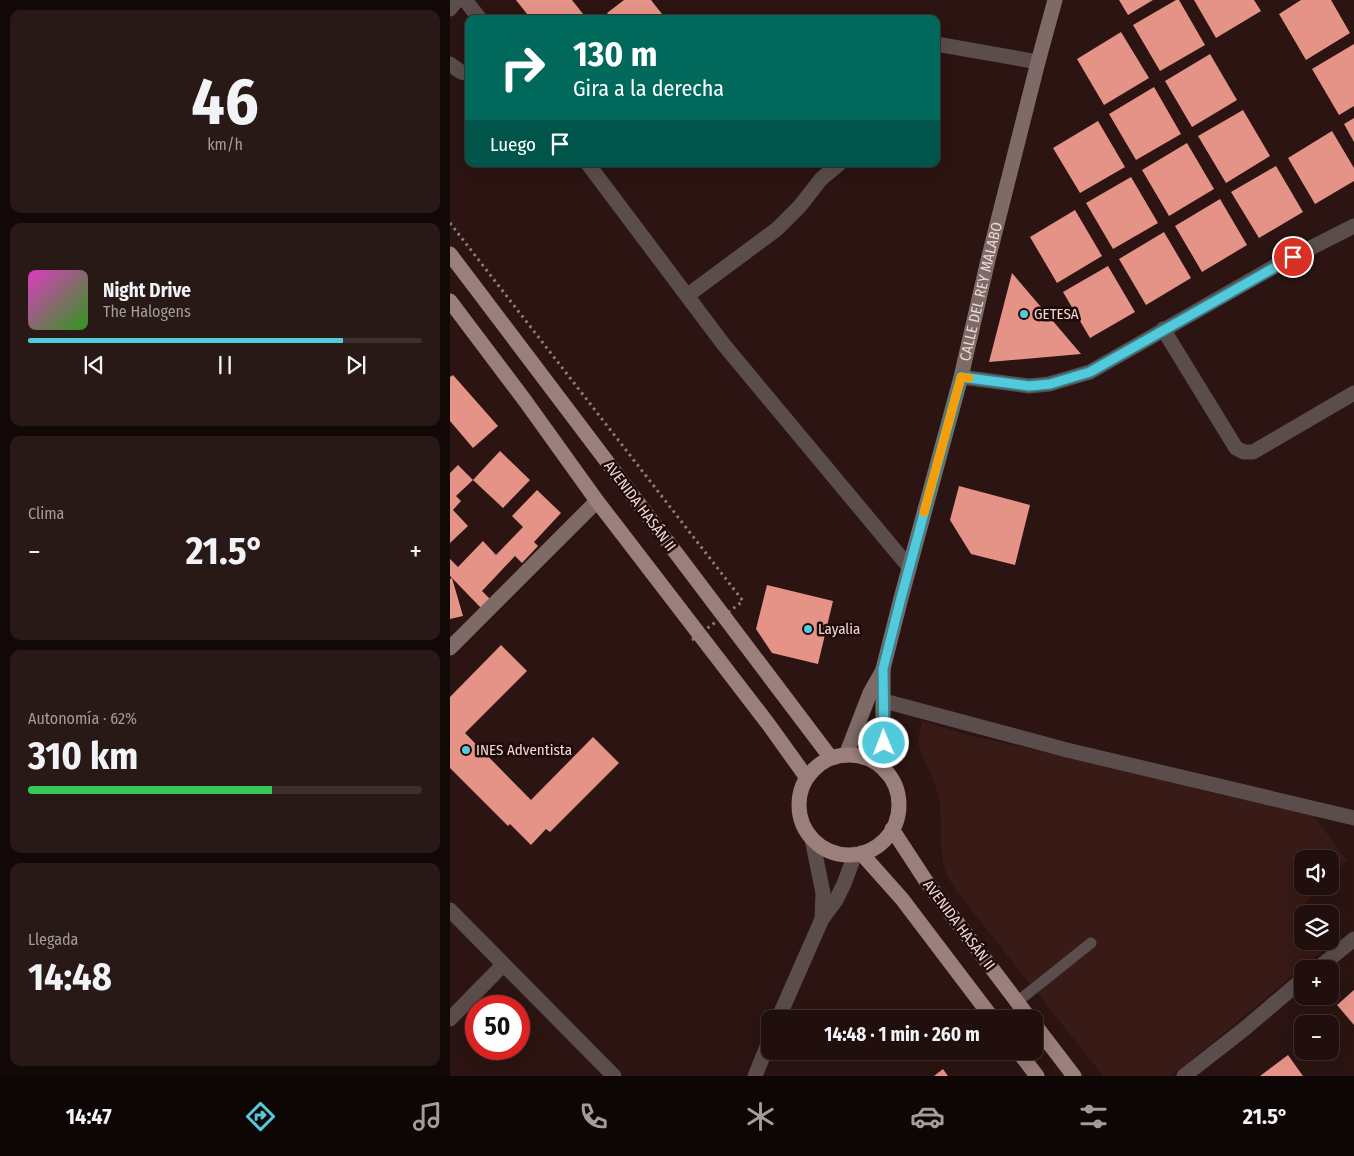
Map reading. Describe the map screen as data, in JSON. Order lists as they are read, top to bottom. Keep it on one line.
{"streets":{"main road":["CALLE DEL REY MALABO","AVENIDA HASÁN II"]},"crossings":[["CALLE DEL REY MALABO","AVENIDA HASÁN II"]],"places":["GETESA","Layalia","INES Adventista"],"page":{"tile":[["46","km/h"],"Clima",["Autonomía · 62%","310 km"],["Llegada","14:48"]],"turn":["130 m","Gira a la derecha"],"then":"Luego","song":["Night Drive","The Halogens"],"heat":["−","21.5°","+"],"map_buttons":["+","−"],"limit":"50","trip":"14:48 · 1 min · 260 m","tabs":["14:47","21.5°"]}}
